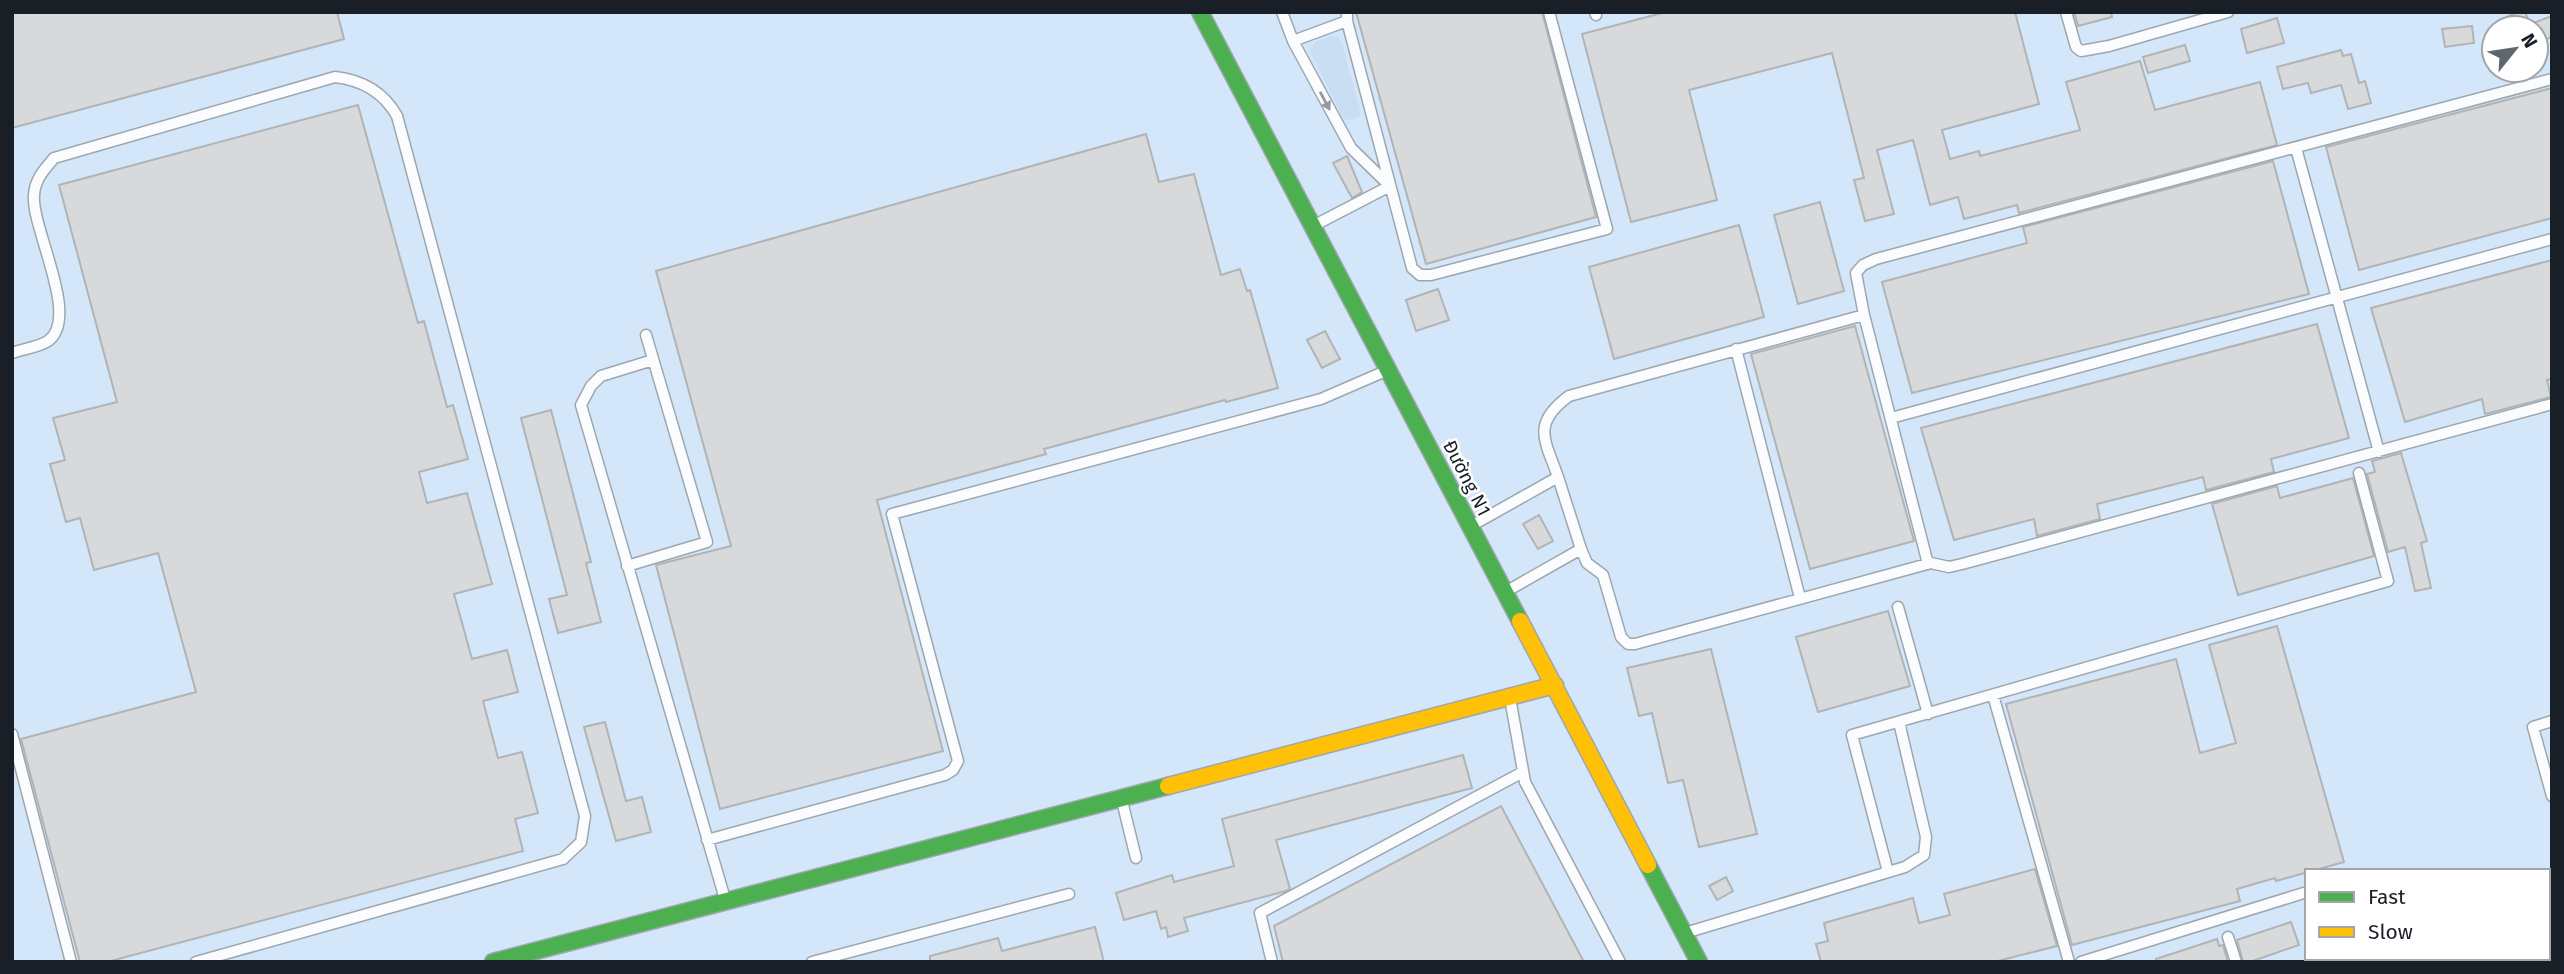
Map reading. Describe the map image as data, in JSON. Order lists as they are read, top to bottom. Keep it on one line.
{"streets":{"street":["Đường N1"]},"legend":["Fast","Slow"],"north":"top right"}
